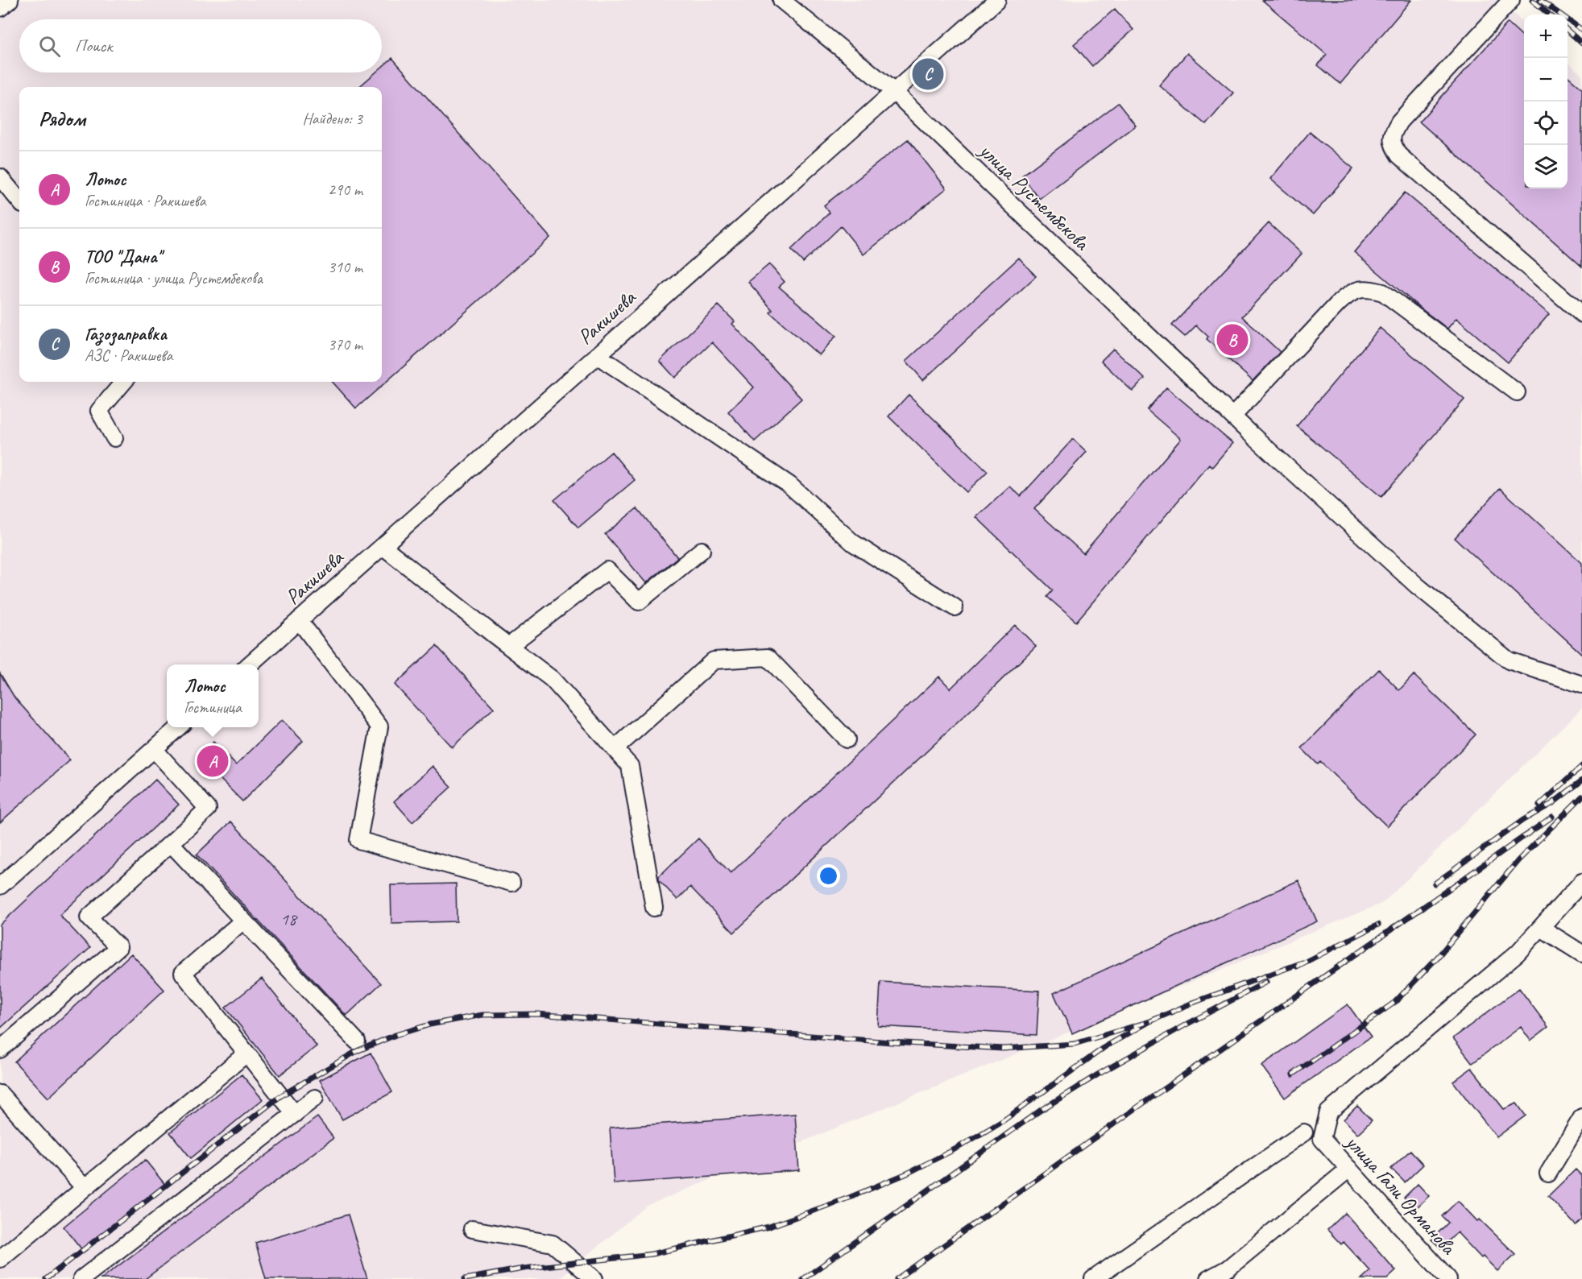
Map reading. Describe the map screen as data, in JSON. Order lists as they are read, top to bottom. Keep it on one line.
{"streets":{"street":["улица Рустембекова","Ракишева","улица Гали Орманова"]},"crossings":[["улица Рустембекова","Ракишева"]],"house_numbers":["18"],"page":{"map_buttons":["+","−"],"search":"Поиск","pins":["C","B","A"],"heading":["Рядом","Найдено: 3"],"list":[{"mark":"A","name":"Лотос","note":"Гостиница · Ракишева","value":"290 m"},{"mark":"B","name":"ТОО \"Дана\"","note":"Гостиница · улица Рустембекова","value":"310 m"},{"mark":"C","name":"Газозаправка","note":"АЗС · Ракишева","value":"370 m"}],"popup":["Лотос","Гостиница"]}}
